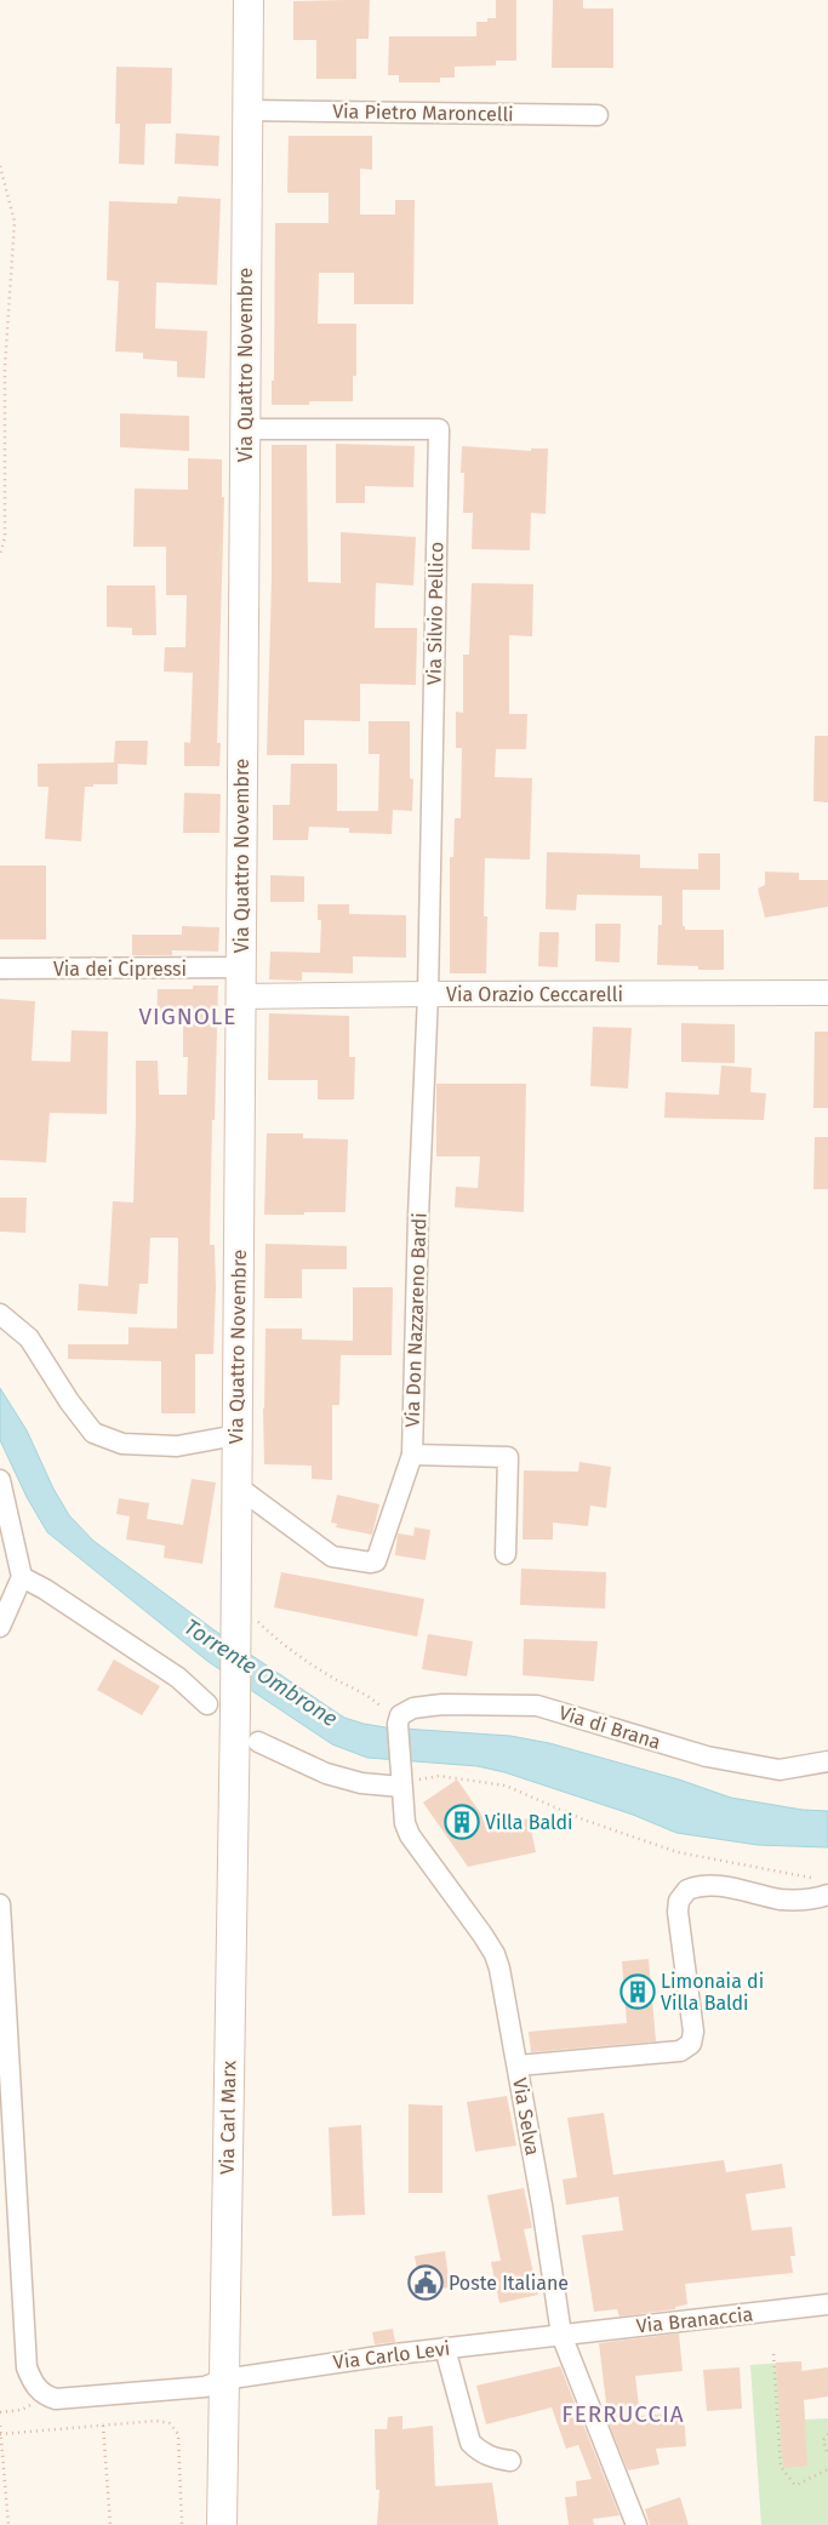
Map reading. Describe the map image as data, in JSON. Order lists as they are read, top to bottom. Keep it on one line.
{"streets":{"main road":["Via Quattro Novembre","Via Carl Marx"],"street":["Via Pietro Maroncelli","Via Silvio Pellico","Via dei Cipressi","Via Orazio Ceccarelli","Via Don Nazzareno Bardi","Via di Brana","Via Selva","Via Branaccia","Via Carlo Levi"]},"crossings":[["Via Pietro Maroncelli","Via Quattro Novembre"],["Via Quattro Novembre","Via Silvio Pellico"],["Via Quattro Novembre","Via dei Cipressi"],["Via Quattro Novembre","Via Orazio Ceccarelli"],["Via Quattro Novembre","Via Carl Marx"],["Via Silvio Pellico","Via Orazio Ceccarelli"],["Via Silvio Pellico","Via Don Nazzareno Bardi"],["Via Orazio Ceccarelli","Via Don Nazzareno Bardi"],["Via di Brana","Via Selva"],["Via Selva","Via Branaccia"],["Via Selva","Via Carlo Levi"],["Via Carl Marx","Via Carlo Levi"],["Via Branaccia","Via Carlo Levi"]],"districts":["VIGNOLE","FERRUCCIA"],"water":["Torrente Ombrone"],"places":{"building":["Villa Baldi","Limonaia di Villa Baldi"],"public building":["Poste Italiane"]}}
